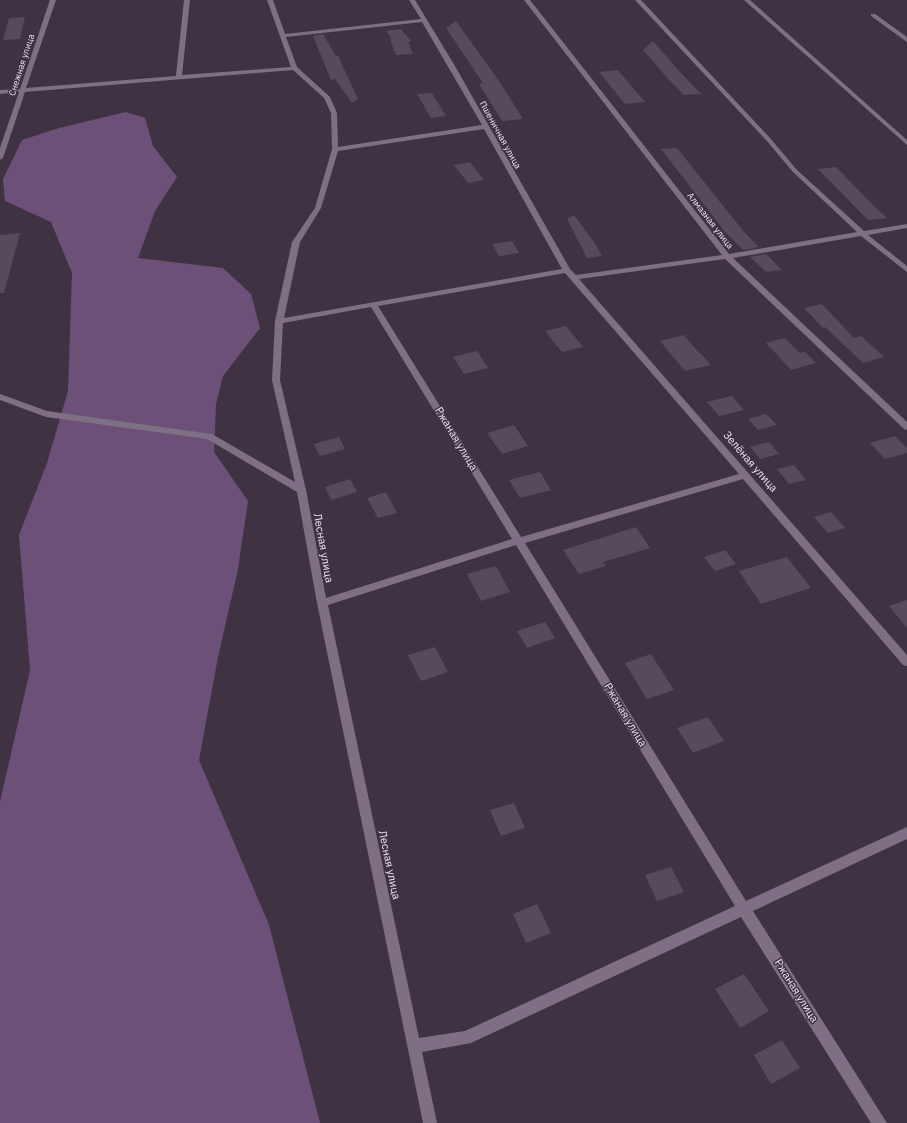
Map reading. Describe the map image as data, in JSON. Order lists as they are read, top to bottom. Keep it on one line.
{"streets":{"street":["Снежная улица","Пшеничная улица","Алмазная улица","Ржаная улица","Зелёная улица","Лесная улица"]},"crossings":[["Пшеничная улица","Зелёная улица"]]}
